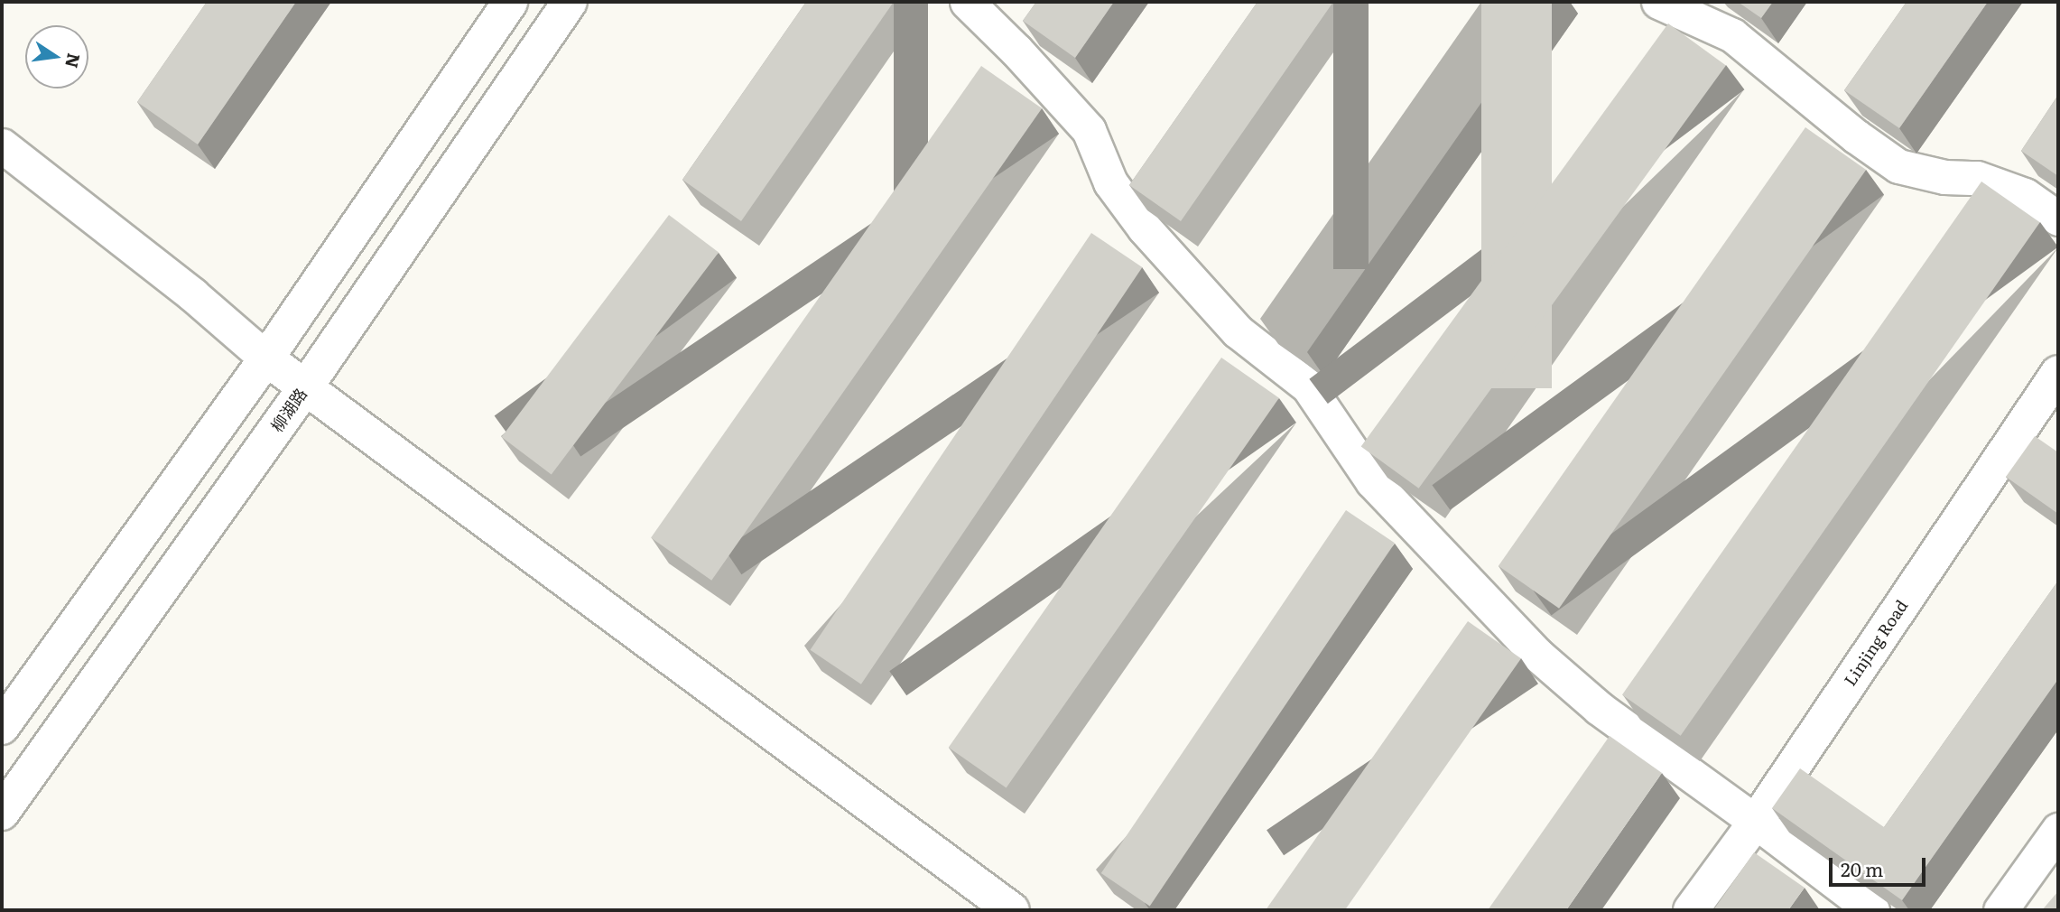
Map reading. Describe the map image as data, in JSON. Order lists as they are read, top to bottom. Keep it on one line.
{"streets":{"main road":["柳湖路","Linjing Road"]},"scale_bar":"20 m","north":"right"}
